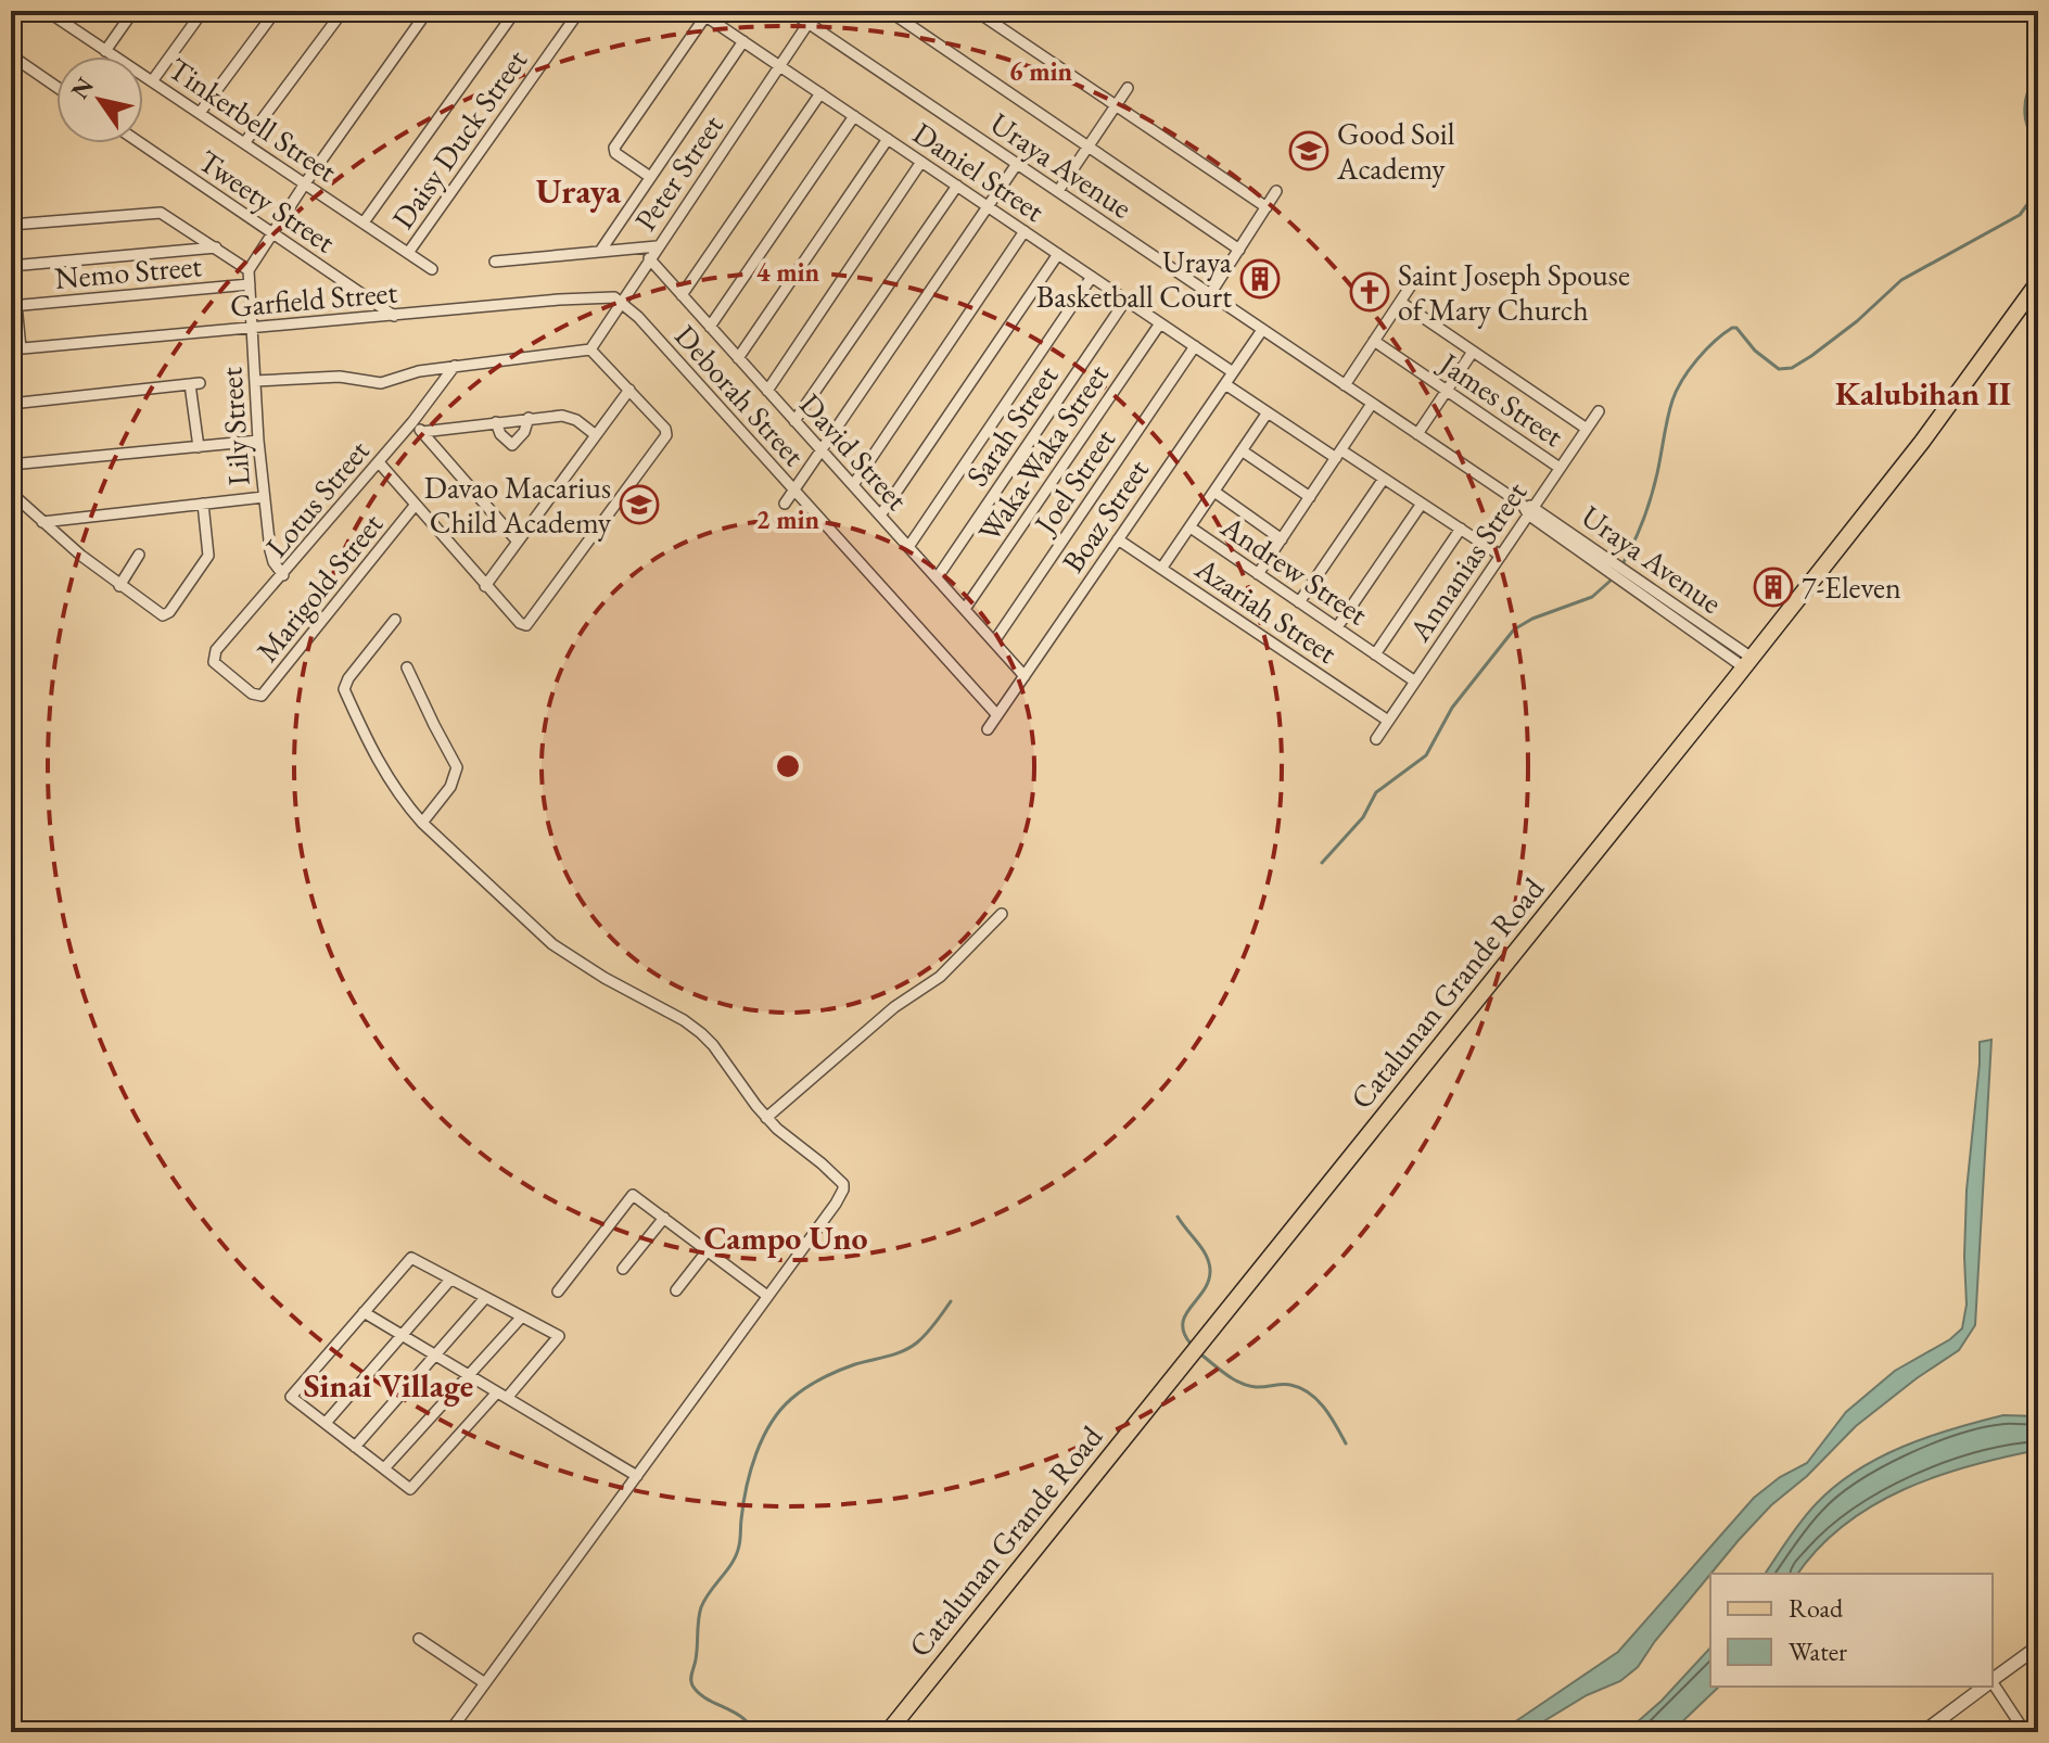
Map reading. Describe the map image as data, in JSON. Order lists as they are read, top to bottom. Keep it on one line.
{"streets":{"main road":["Catalunan Grande Road"],"street":["Tinkerbell Street","Daisy Duck Street","Uraya Avenue","Daniel Street","Peter Street","Tweety Street","Nemo Street","Garfield Street","Deborah Street","James Street","Sarah Street","Lily Street","David Street","Waka-Waka Street","Joel Street","Lotus Street","Boaz Street","Annanias Street","Andrew Street","Marigold Street","Azariah Street"]},"crossings":[["Tinkerbell Street","Daisy Duck Street"],["Uraya Avenue","Peter Street"],["Uraya Avenue","Boaz Street"],["Uraya Avenue","Annanias Street"],["Uraya Avenue","Catalunan Grande Road"],["Daniel Street","Peter Street"],["Daniel Street","Sarah Street"],["Daniel Street","Waka-Waka Street"],["Daniel Street","Joel Street"],["Daniel Street","Boaz Street"],["Peter Street","Garfield Street"],["Peter Street","Deborah Street"],["Peter Street","David Street"],["Tweety Street","Garfield Street"],["Nemo Street","Lily Street"],["Garfield Street","Deborah Street"],["Garfield Street","Lily Street"],["Deborah Street","Boaz Street"],["James Street","Annanias Street"],["Sarah Street","David Street"],["Lily Street","Lotus Street"],["David Street","Waka-Waka Street"],["David Street","Joel Street"],["David Street","Boaz Street"],["Lotus Street","Marigold Street"],["Boaz Street","Azariah Street"],["Annanias Street","Andrew Street"],["Annanias Street","Azariah Street"]],"districts":["Uraya","Kalubihan II","Campo Uno","Sinai Village"],"places":{"school or university":["Good Soil Academy","Davao Macarius Child Academy"],"building":["Uraya Basketball Court","7-Eleven"],"church":["Saint Joseph Spouse of Mary Church"]},"legend":["Road","Water"],"north":"top left","rings":["6 min","4 min","2 min"]}
